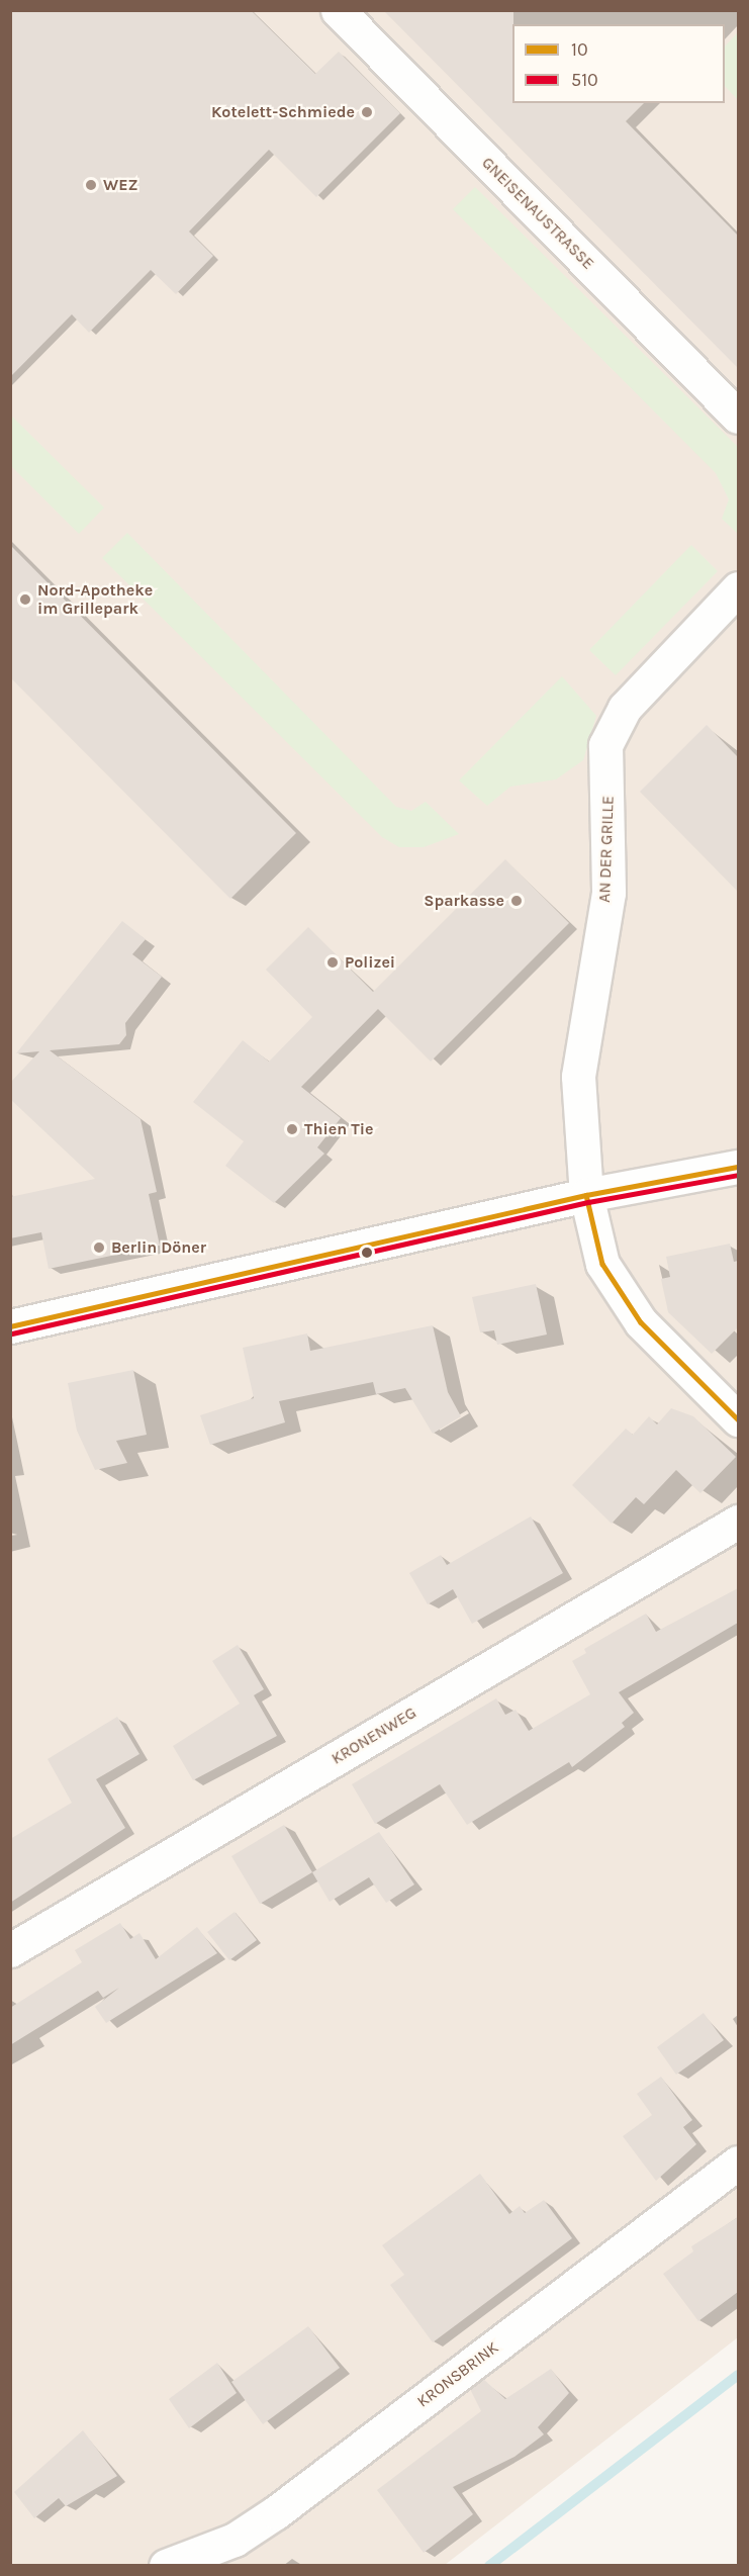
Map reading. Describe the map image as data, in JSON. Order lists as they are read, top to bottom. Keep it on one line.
{"streets":{"street":["GNEISENAUSTRASSE","AN DER GRILLE","KRONENWEG","KRONSBRINK"]},"places":["Kotelett-Schmiede","WEZ","Nord-Apotheke im Grillepark","Sparkasse","Polizei","Thien Tie","Berlin Döner"],"lines":["transit line 10","transit line 510"],"legend":["10","510"]}
